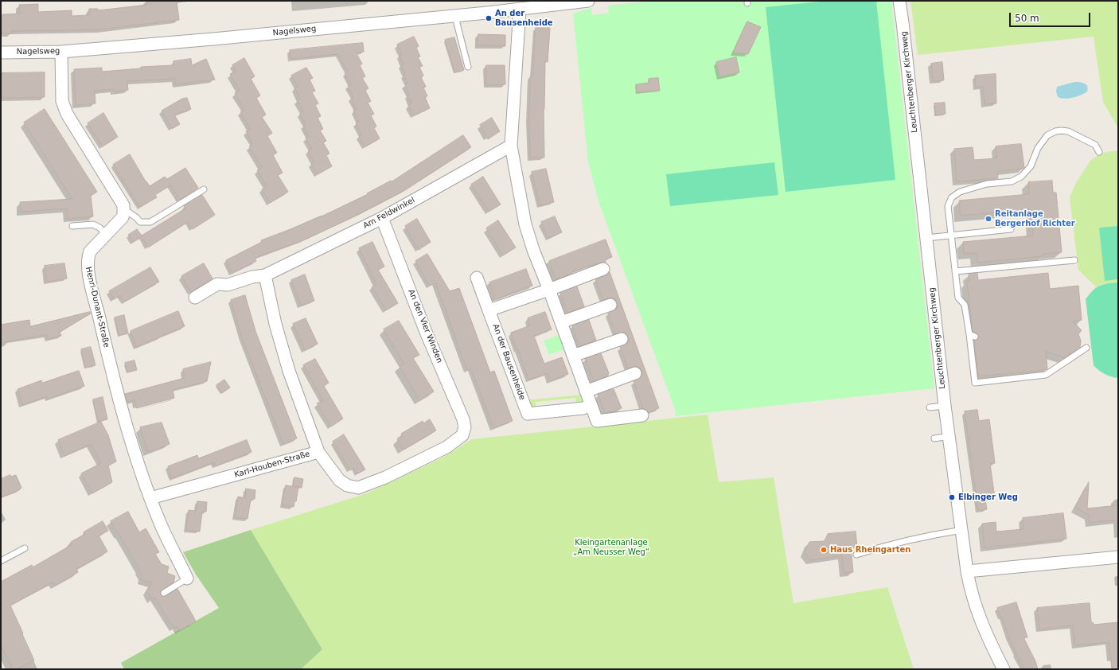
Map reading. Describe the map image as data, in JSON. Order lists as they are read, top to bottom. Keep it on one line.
{"streets":{"street":["Nagelsweg","Leuchtenberger Kirchweg","Am Feldwinkel","Henri-Dunant-Straße","An den Vier Winden","An der Bausenheide","Karl-Houben-Straße"]},"crossings":[["Am Feldwinkel","An den Vier Winden"],["Henri-Dunant-Straße","Karl-Houben-Straße"],["An den Vier Winden","Karl-Houben-Straße"]],"parks":["Kleingartenanlage „Am Neusser Weg“"],"places":["An der Bausenheide","Reitanlage Bergerhof Richter","Elbinger Weg","Haus Rheingarten"],"scale_bar":"50 m"}
